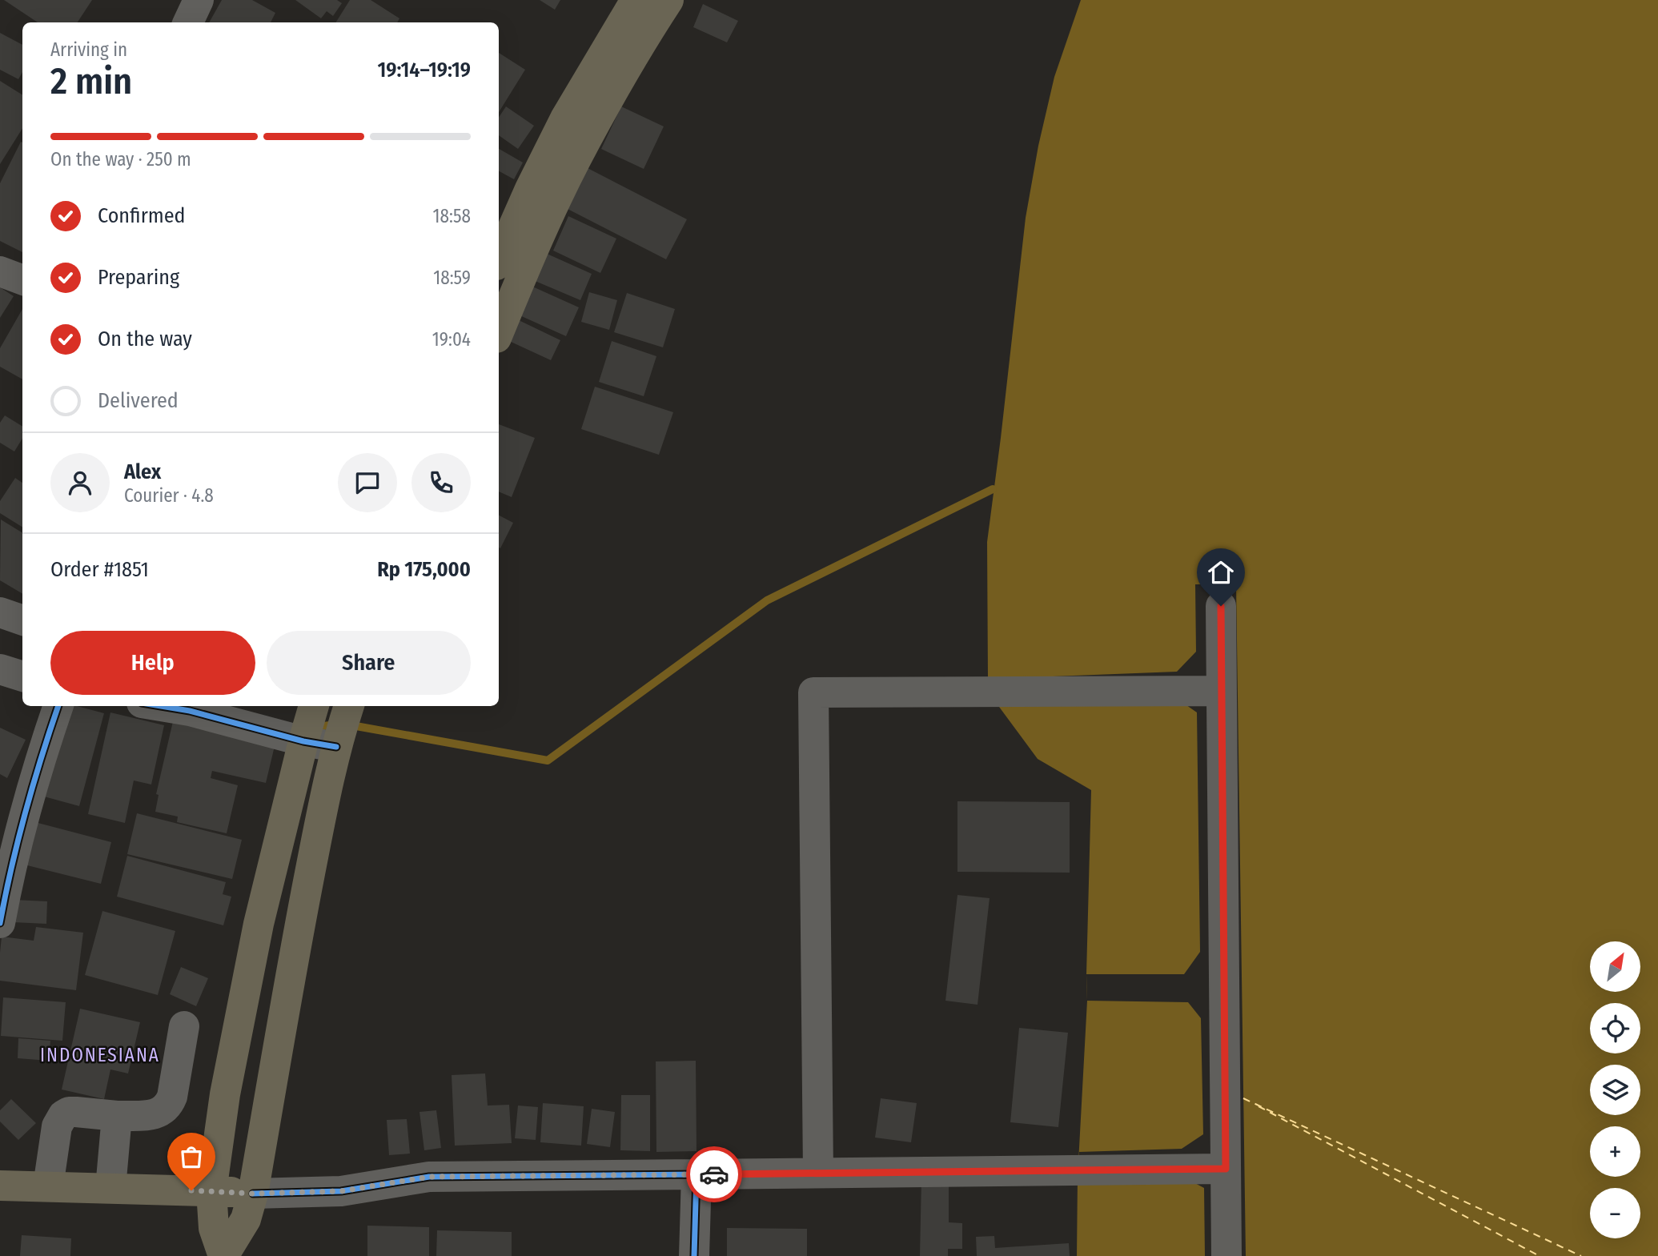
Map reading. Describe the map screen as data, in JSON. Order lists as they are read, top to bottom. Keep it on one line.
{"districts":["INDONESIANA"],"north":"top right","page":{"heading":["2 min","Arriving in","19:14–19:19"],"panel":["Alex","Courier · 4.8","Order #1851","Rp 175,000"],"bar":"On the way · 250 m","list":[["Confirmed","18:58"],["Preparing","18:59"],["On the way","19:04"],"Delivered"],"buttons":["Help","Share"],"map_buttons":["+","−"]}}
